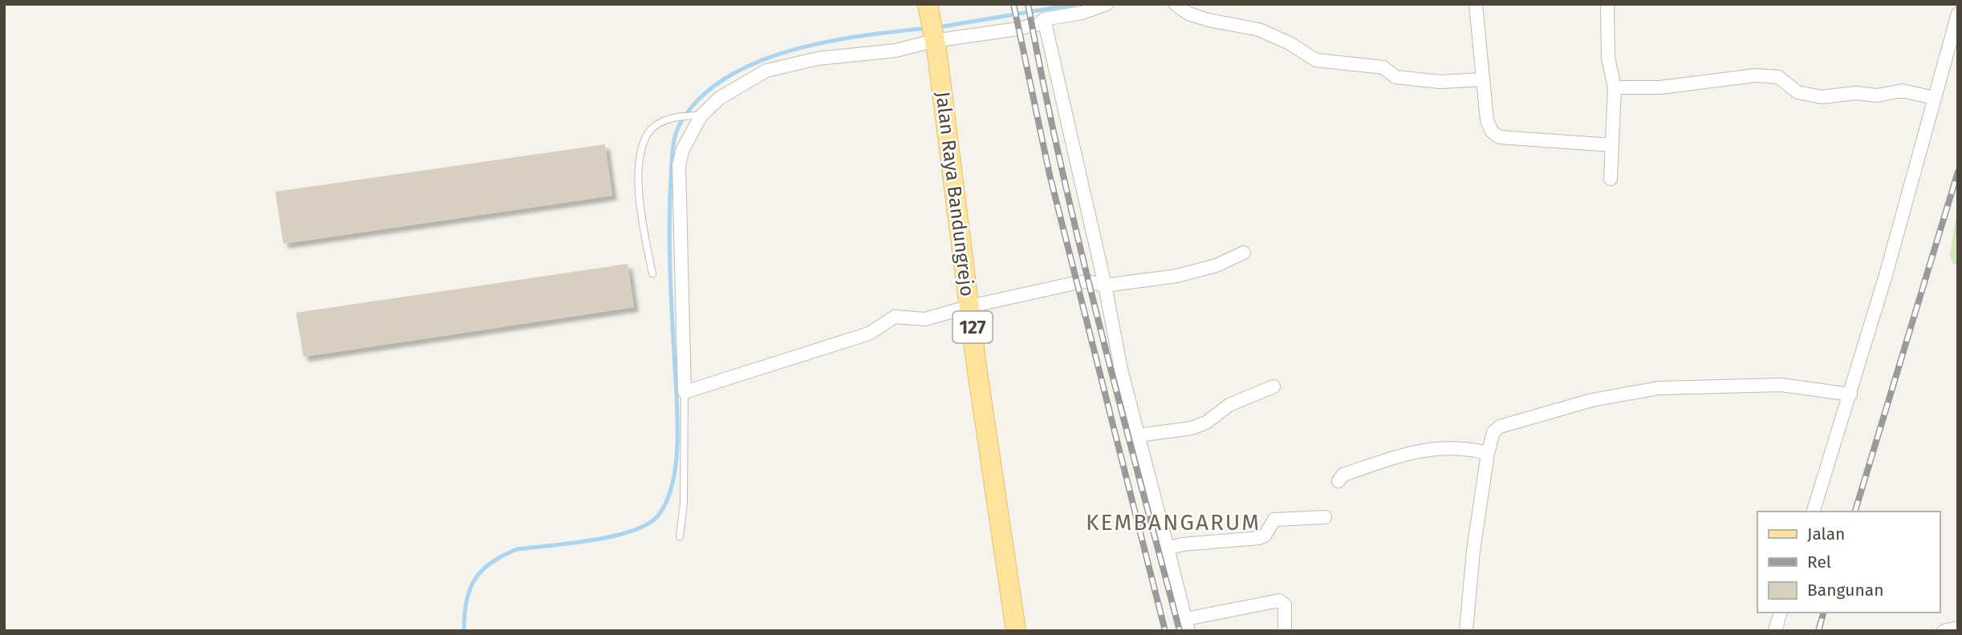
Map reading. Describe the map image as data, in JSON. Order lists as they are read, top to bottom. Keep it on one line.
{"streets":{"main road":["Jalan Raya Bandungrejo","127"]},"districts":["KEMBANGARUM"],"legend":["Jalan","Rel","Bangunan"]}
